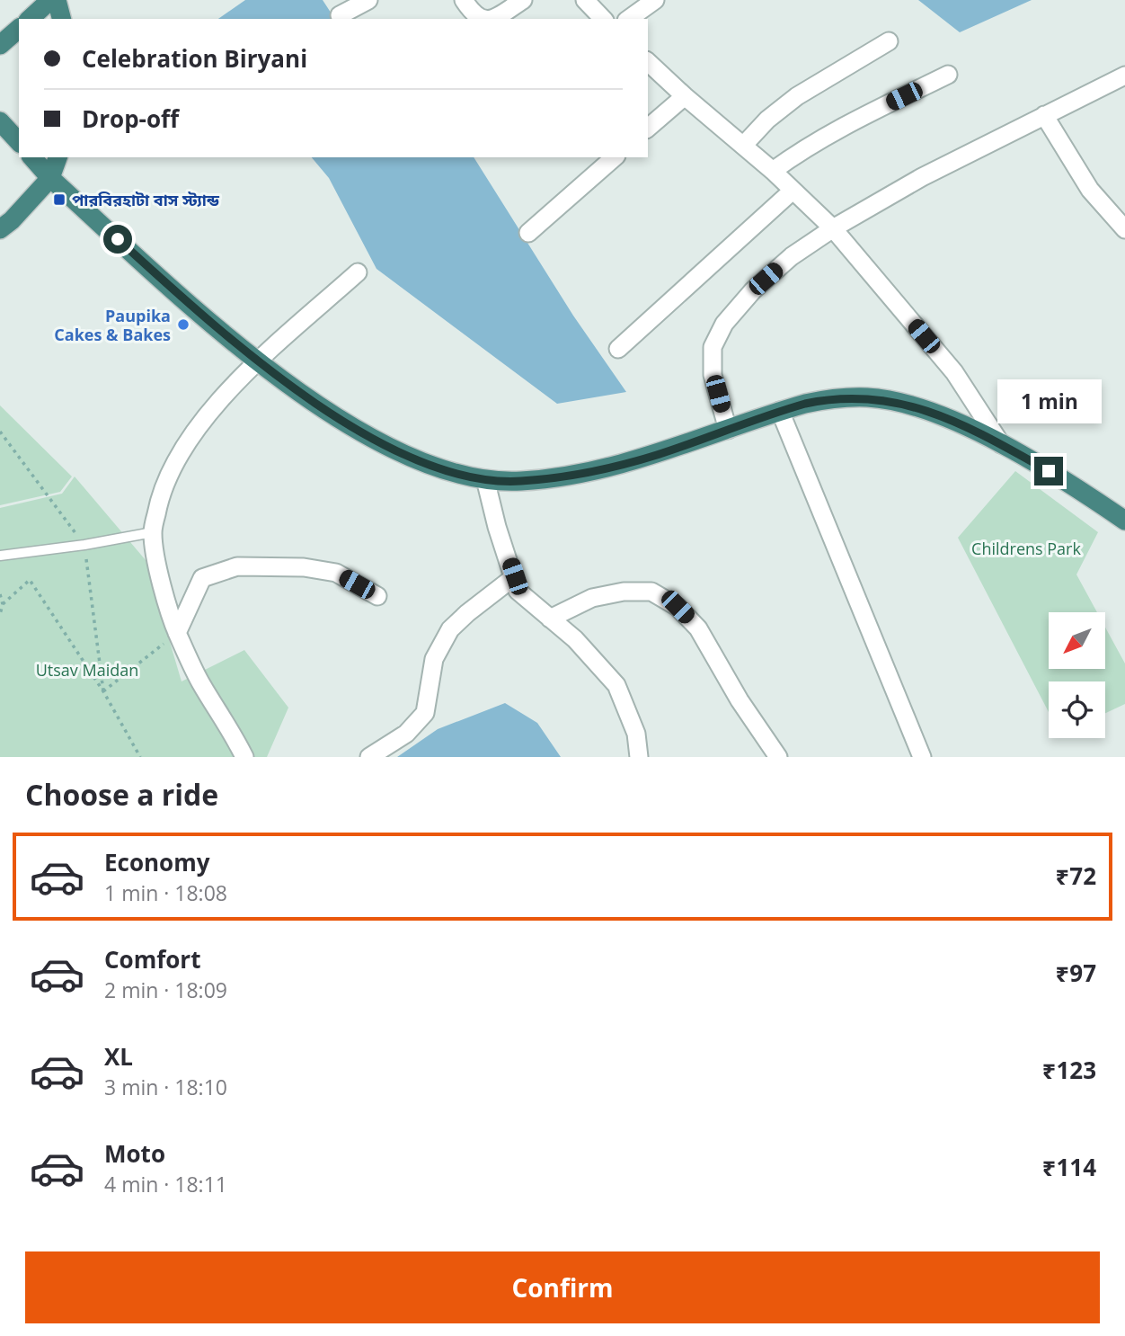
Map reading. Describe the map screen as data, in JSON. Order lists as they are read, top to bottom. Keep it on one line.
{"parks":["Childrens Park","Utsav Maidan"],"places":{"transit":["পারবিরহাটা বাস স্ট্যান্ড"],"other":["Paupika Cakes & Bakes"]},"north":"bottom left","page":{"banner":["Celebration Biryani","Drop-off"],"bubble":"1 min","heading":"Choose a ride","list":[{"name":"Economy","note":"1 min · 18:08","value":"₹72"},{"name":"Comfort","note":"2 min · 18:09","value":"₹97"},{"name":"XL","note":"3 min · 18:10","value":"₹123"},{"name":"Moto","note":"4 min · 18:11","value":"₹114"}],"buttons":"Confirm"}}
